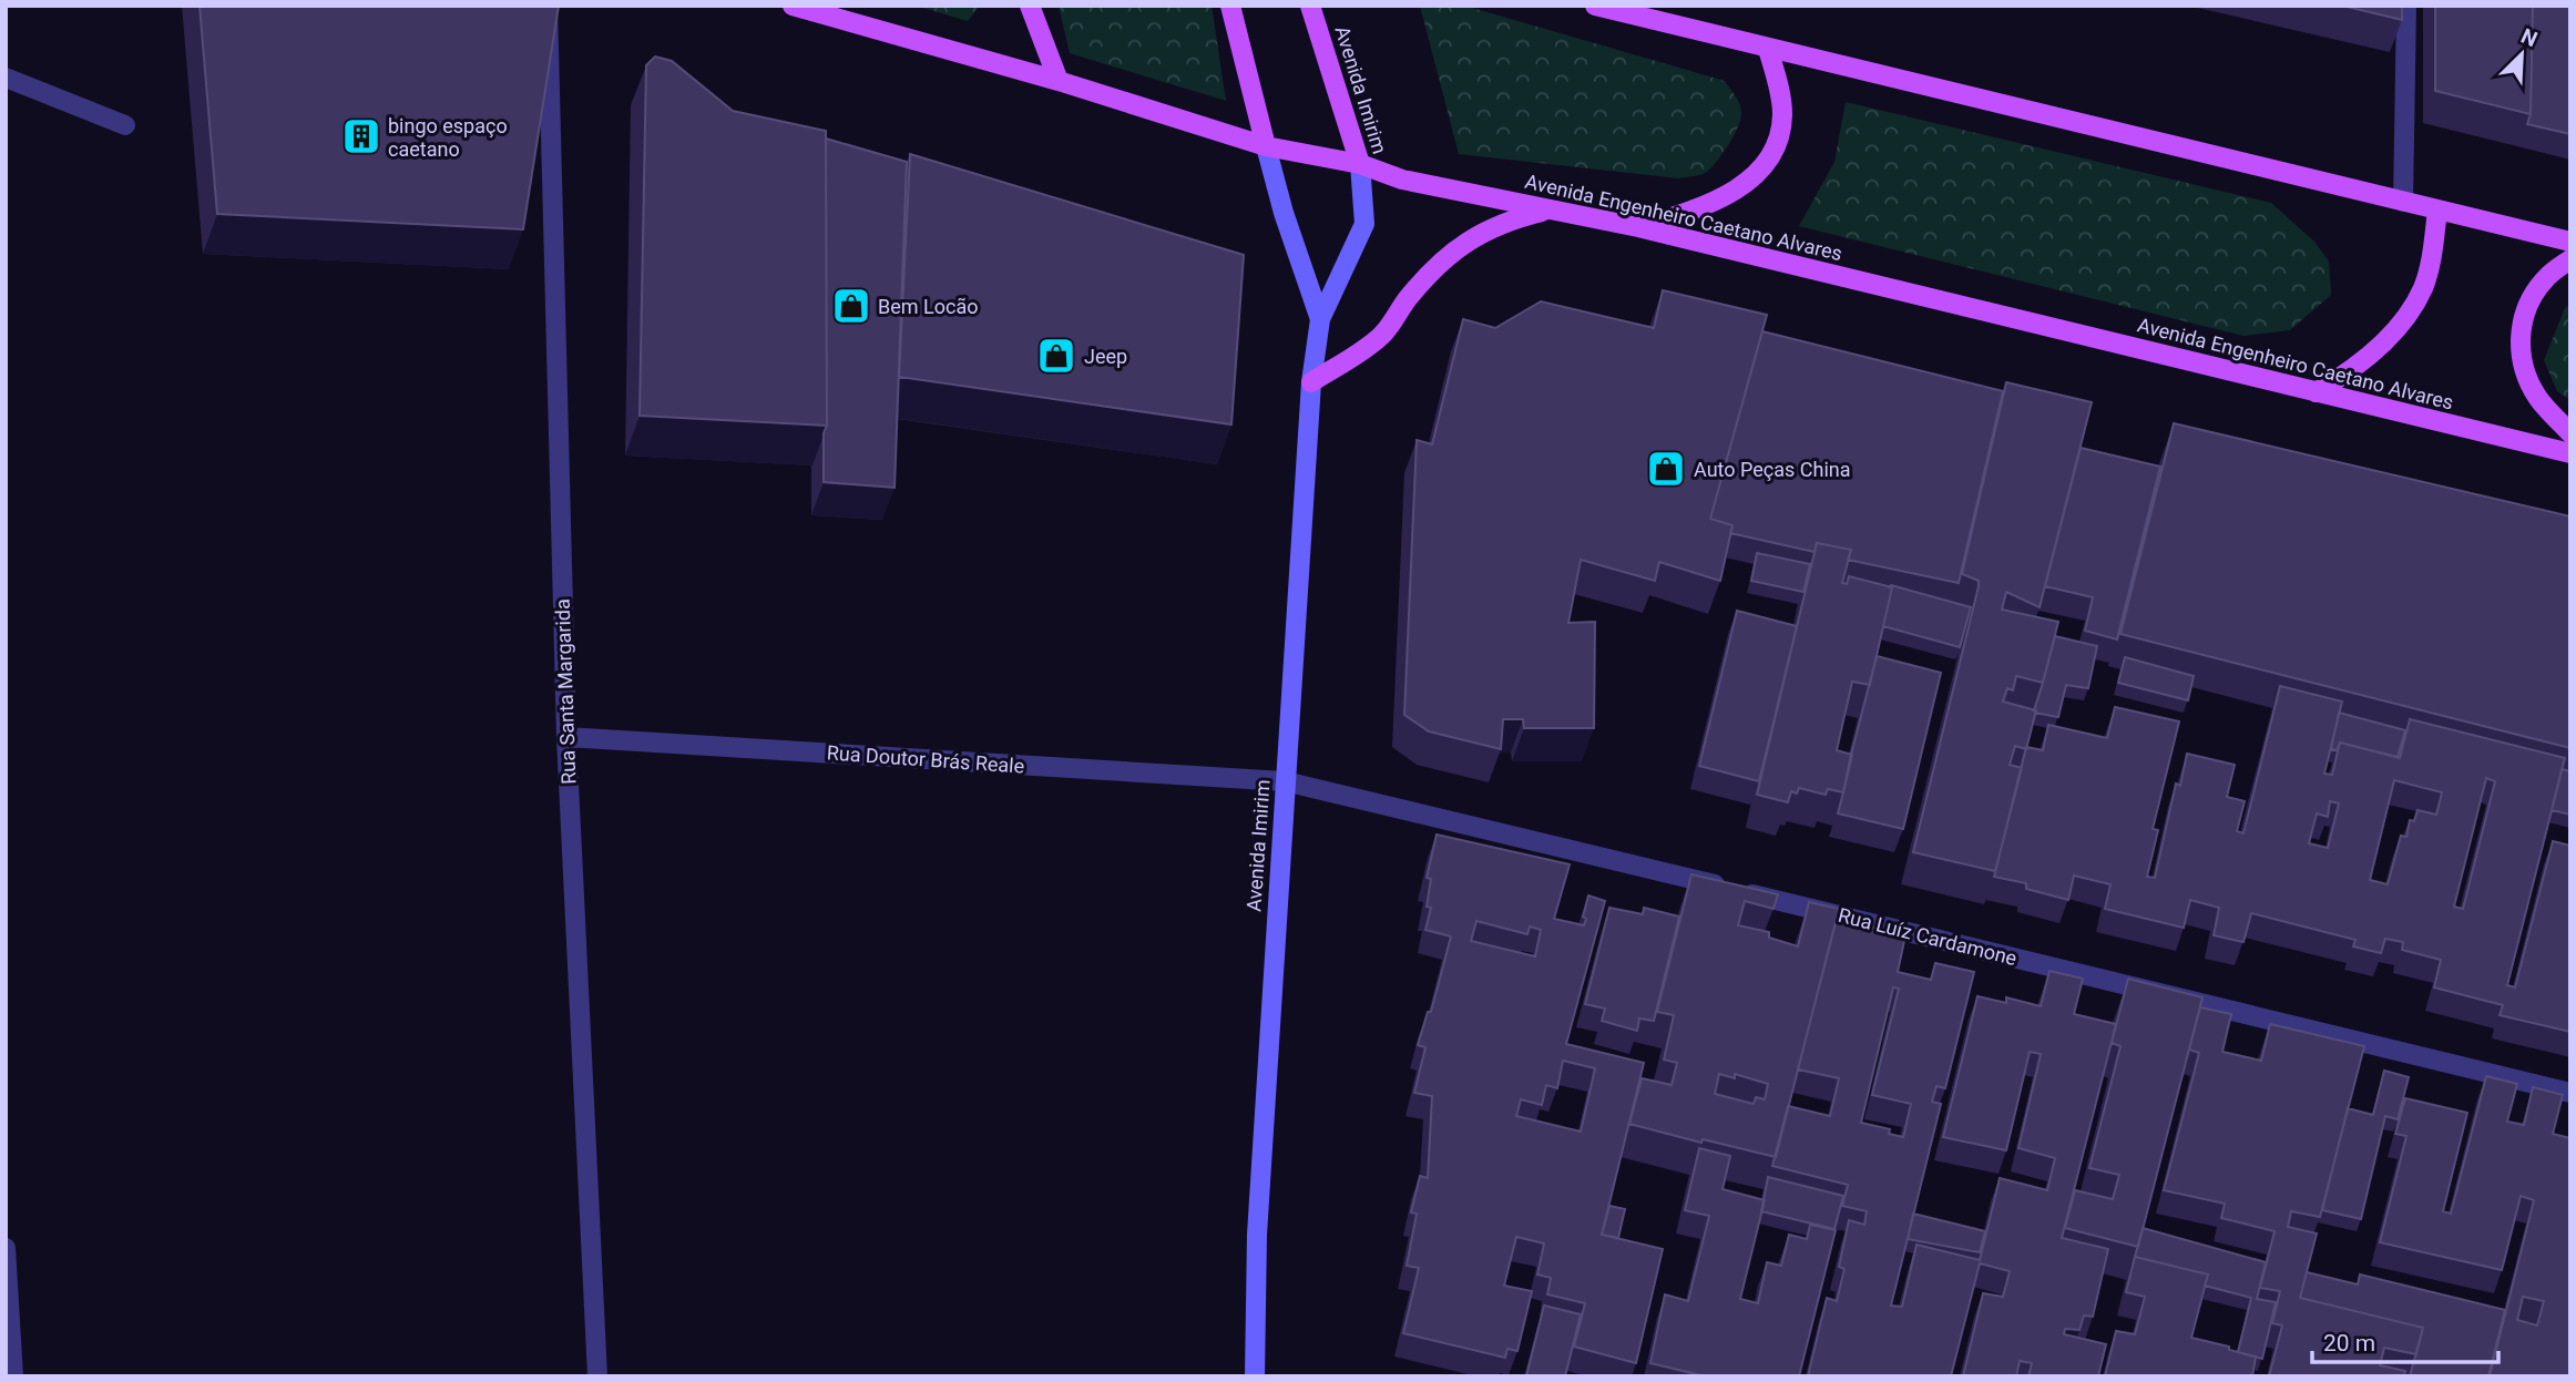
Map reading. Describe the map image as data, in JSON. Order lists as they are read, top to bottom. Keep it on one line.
{"streets":{"main road":["Avenida Imirim","Avenida Engenheiro Caetano Alvares"],"street":["Rua Santa Margarida","Rua Doutor Brás Reale","Rua Luíz Cardamone"]},"crossings":[["Avenida Imirim","Avenida Engenheiro Caetano Alvares"],["Avenida Imirim","Rua Doutor Brás Reale"],["Avenida Imirim","Rua Luíz Cardamone"],["Rua Santa Margarida","Rua Doutor Brás Reale"],["Rua Doutor Brás Reale","Rua Luíz Cardamone"]],"places":{"building":["bingo espaço caetano"],"shop":["Bem Locão","Jeep","Auto Peças China"]},"scale_bar":"20 m","north":"top right"}
